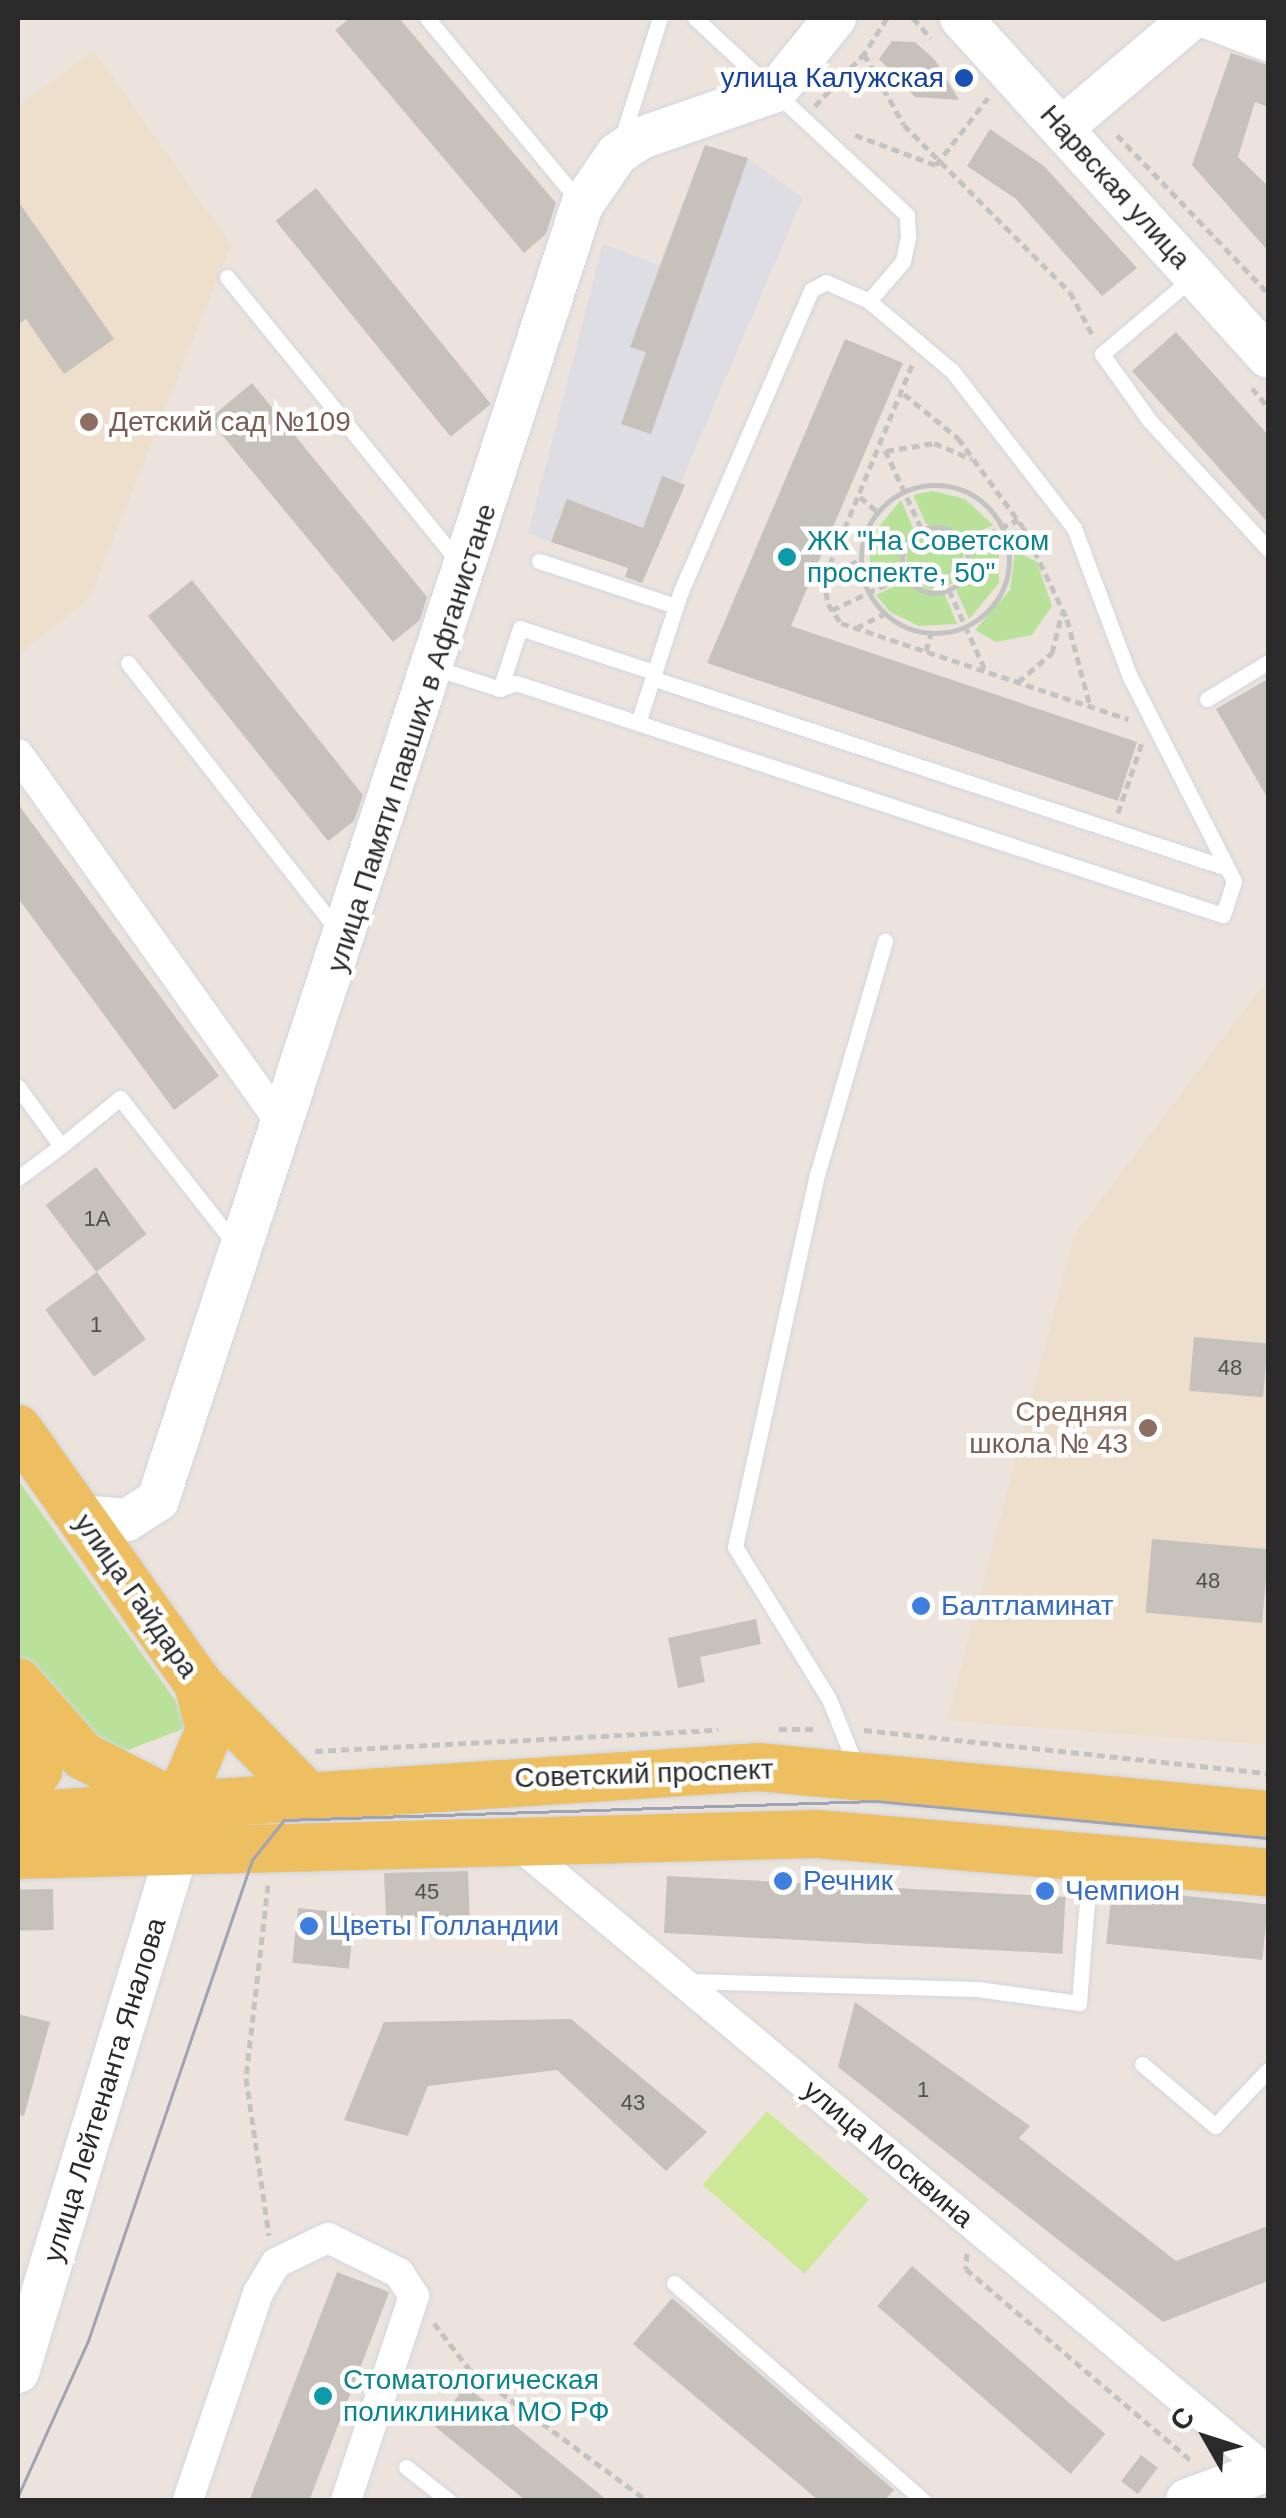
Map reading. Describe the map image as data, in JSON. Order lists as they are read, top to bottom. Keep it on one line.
{"streets":{"main road":["улица Гайдара","Советский проспект"],"street":["Нарвская улица","улица Памяти павших в Афганистане","улица Лейтенанта Яналова","улица Москвина"]},"crossings":[["улица Памяти павших в Афганистане","улица Гайдара"],["улица Гайдара","Советский проспект"],["улица Гайдара","улица Лейтенанта Яналова"],["Советский проспект","улица Лейтенанта Яналова"],["Советский проспект","улица Москвина"]],"places":["улица Калужская","Детский сад №109","ЖК \"На Советском проспекте, 50\"","Средняя школа № 43","Балтламинат","Речник","Чемпион","Цветы Голландии","Стоматологическая поликлиника МО РФ"],"house_numbers":["1А","1","48","48","45","1","43"],"north":"top left"}
